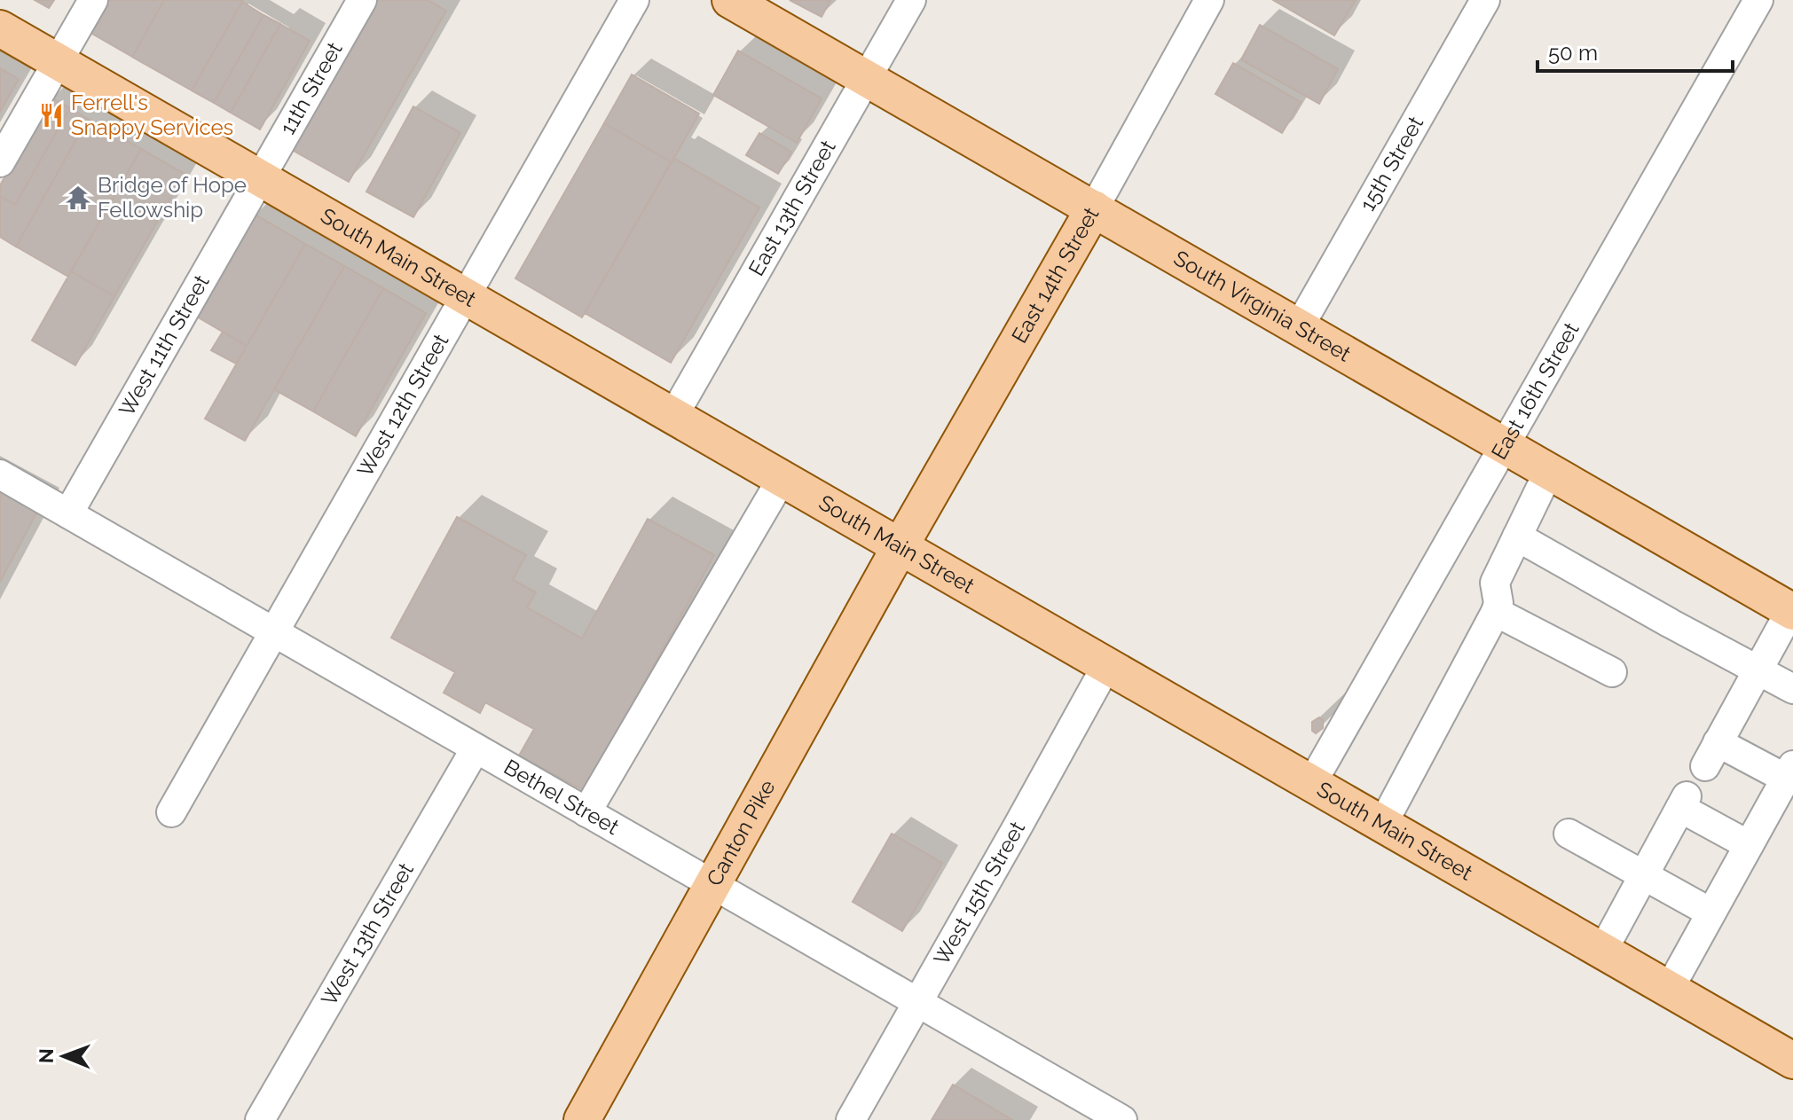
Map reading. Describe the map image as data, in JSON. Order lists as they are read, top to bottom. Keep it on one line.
{"streets":{"main road":["South Main Street","East 14th Street","South Virginia Street","Canton Pike"],"street":["11th Street","15th Street","East 13th Street","West 11th Street","East 16th Street","West 12th Street","Bethel Street","West 15th Street","West 13th Street"]},"crossings":[["11th Street","South Main Street"],["11th Street","West 11th Street"],["15th Street","South Virginia Street"],["East 13th Street","South Main Street"],["East 13th Street","South Virginia Street"],["South Main Street","East 14th Street"],["South Main Street","West 11th Street"],["South Main Street","East 16th Street"],["South Main Street","West 12th Street"],["South Main Street","Canton Pike"],["South Main Street","West 15th Street"],["East 14th Street","South Virginia Street"],["East 14th Street","Canton Pike"],["South Virginia Street","East 16th Street"],["West 11th Street","Bethel Street"],["West 12th Street","Bethel Street"],["Bethel Street","Canton Pike"],["Bethel Street","West 15th Street"],["Bethel Street","West 13th Street"]],"places":{"restaurant":["Ferrell's Snappy Services"],"temple":["Bridge of Hope Fellowship"]},"scale_bar":"50 m","north":"left"}
